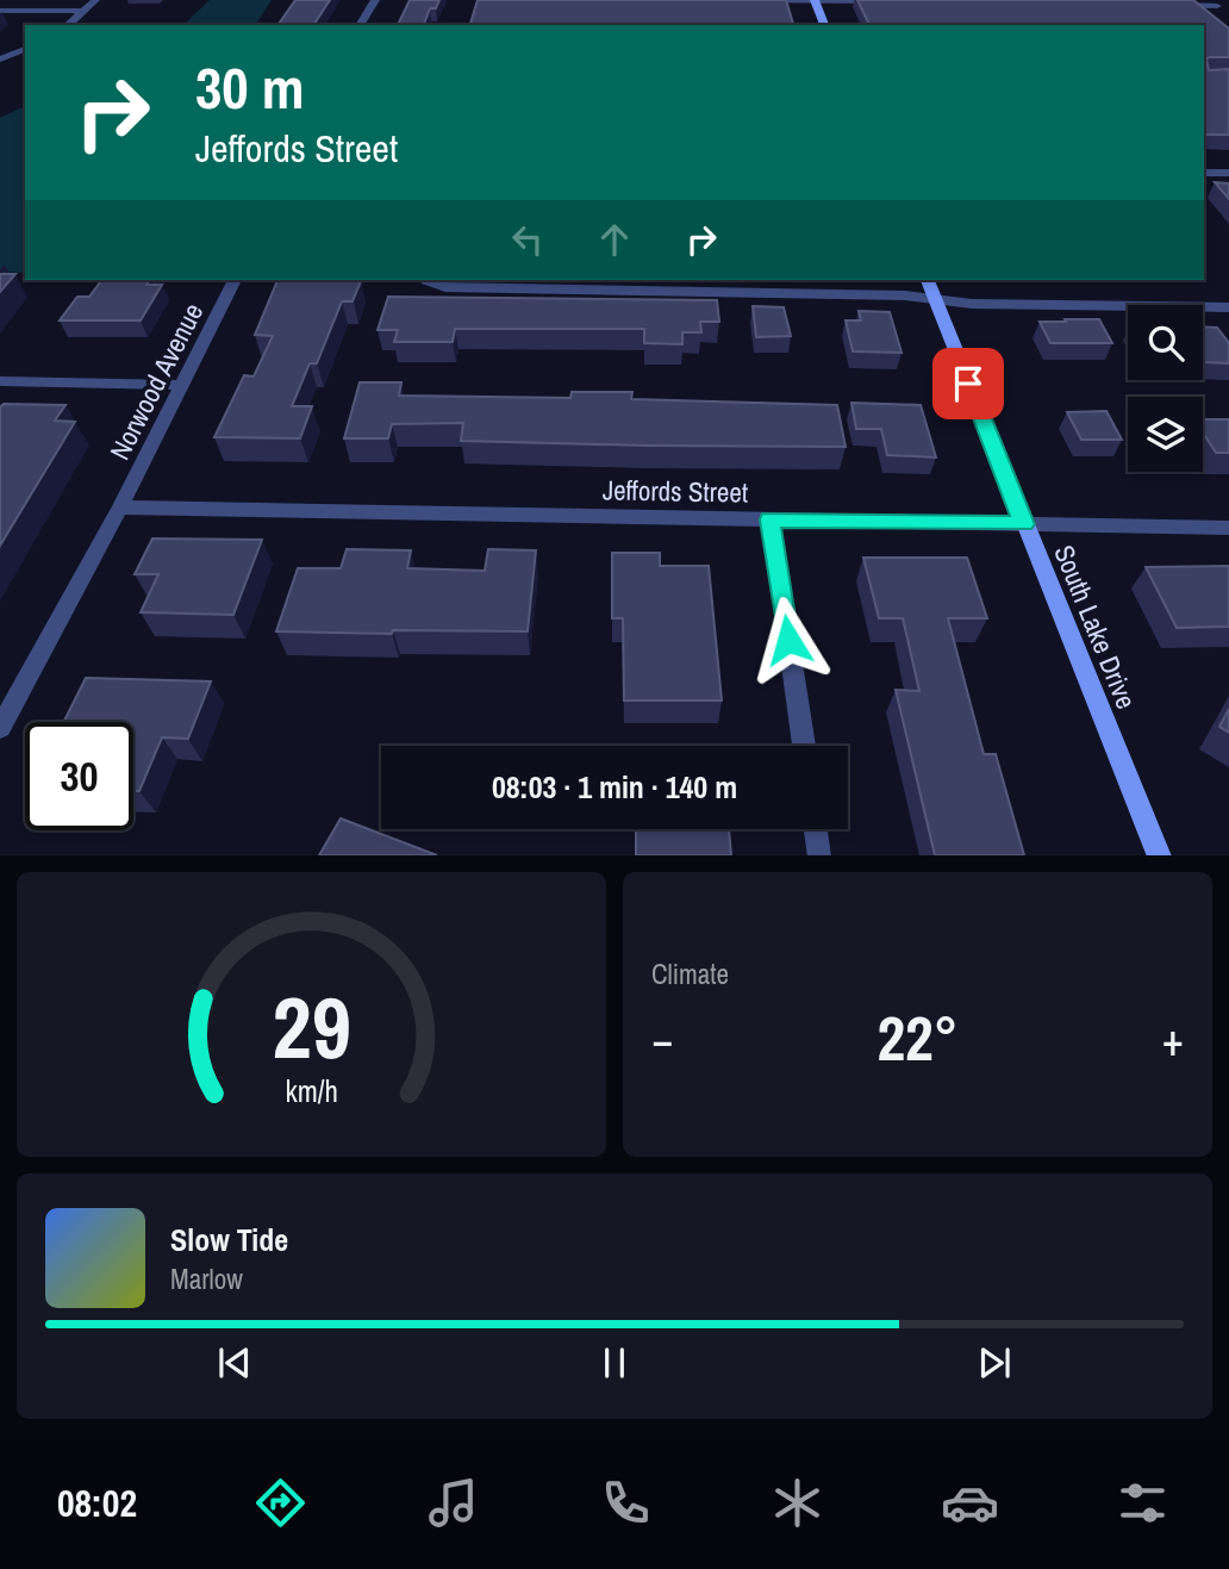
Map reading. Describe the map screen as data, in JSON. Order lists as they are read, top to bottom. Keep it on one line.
{"streets":{"street":["Norwood Avenue","Jeffords Street","South Lake Drive"]},"crossings":[["Norwood Avenue","Jeffords Street"],["Jeffords Street","South Lake Drive"]],"page":{"turn":["30 m","Jeffords Street"],"limit":"30","trip":"08:03 · 1 min · 140 m","tile":"Climate","heat":["−","22°","+"],"song":["Slow Tide","Marlow"],"tabs":"08:02","gauge":["29","km/h"]}}
